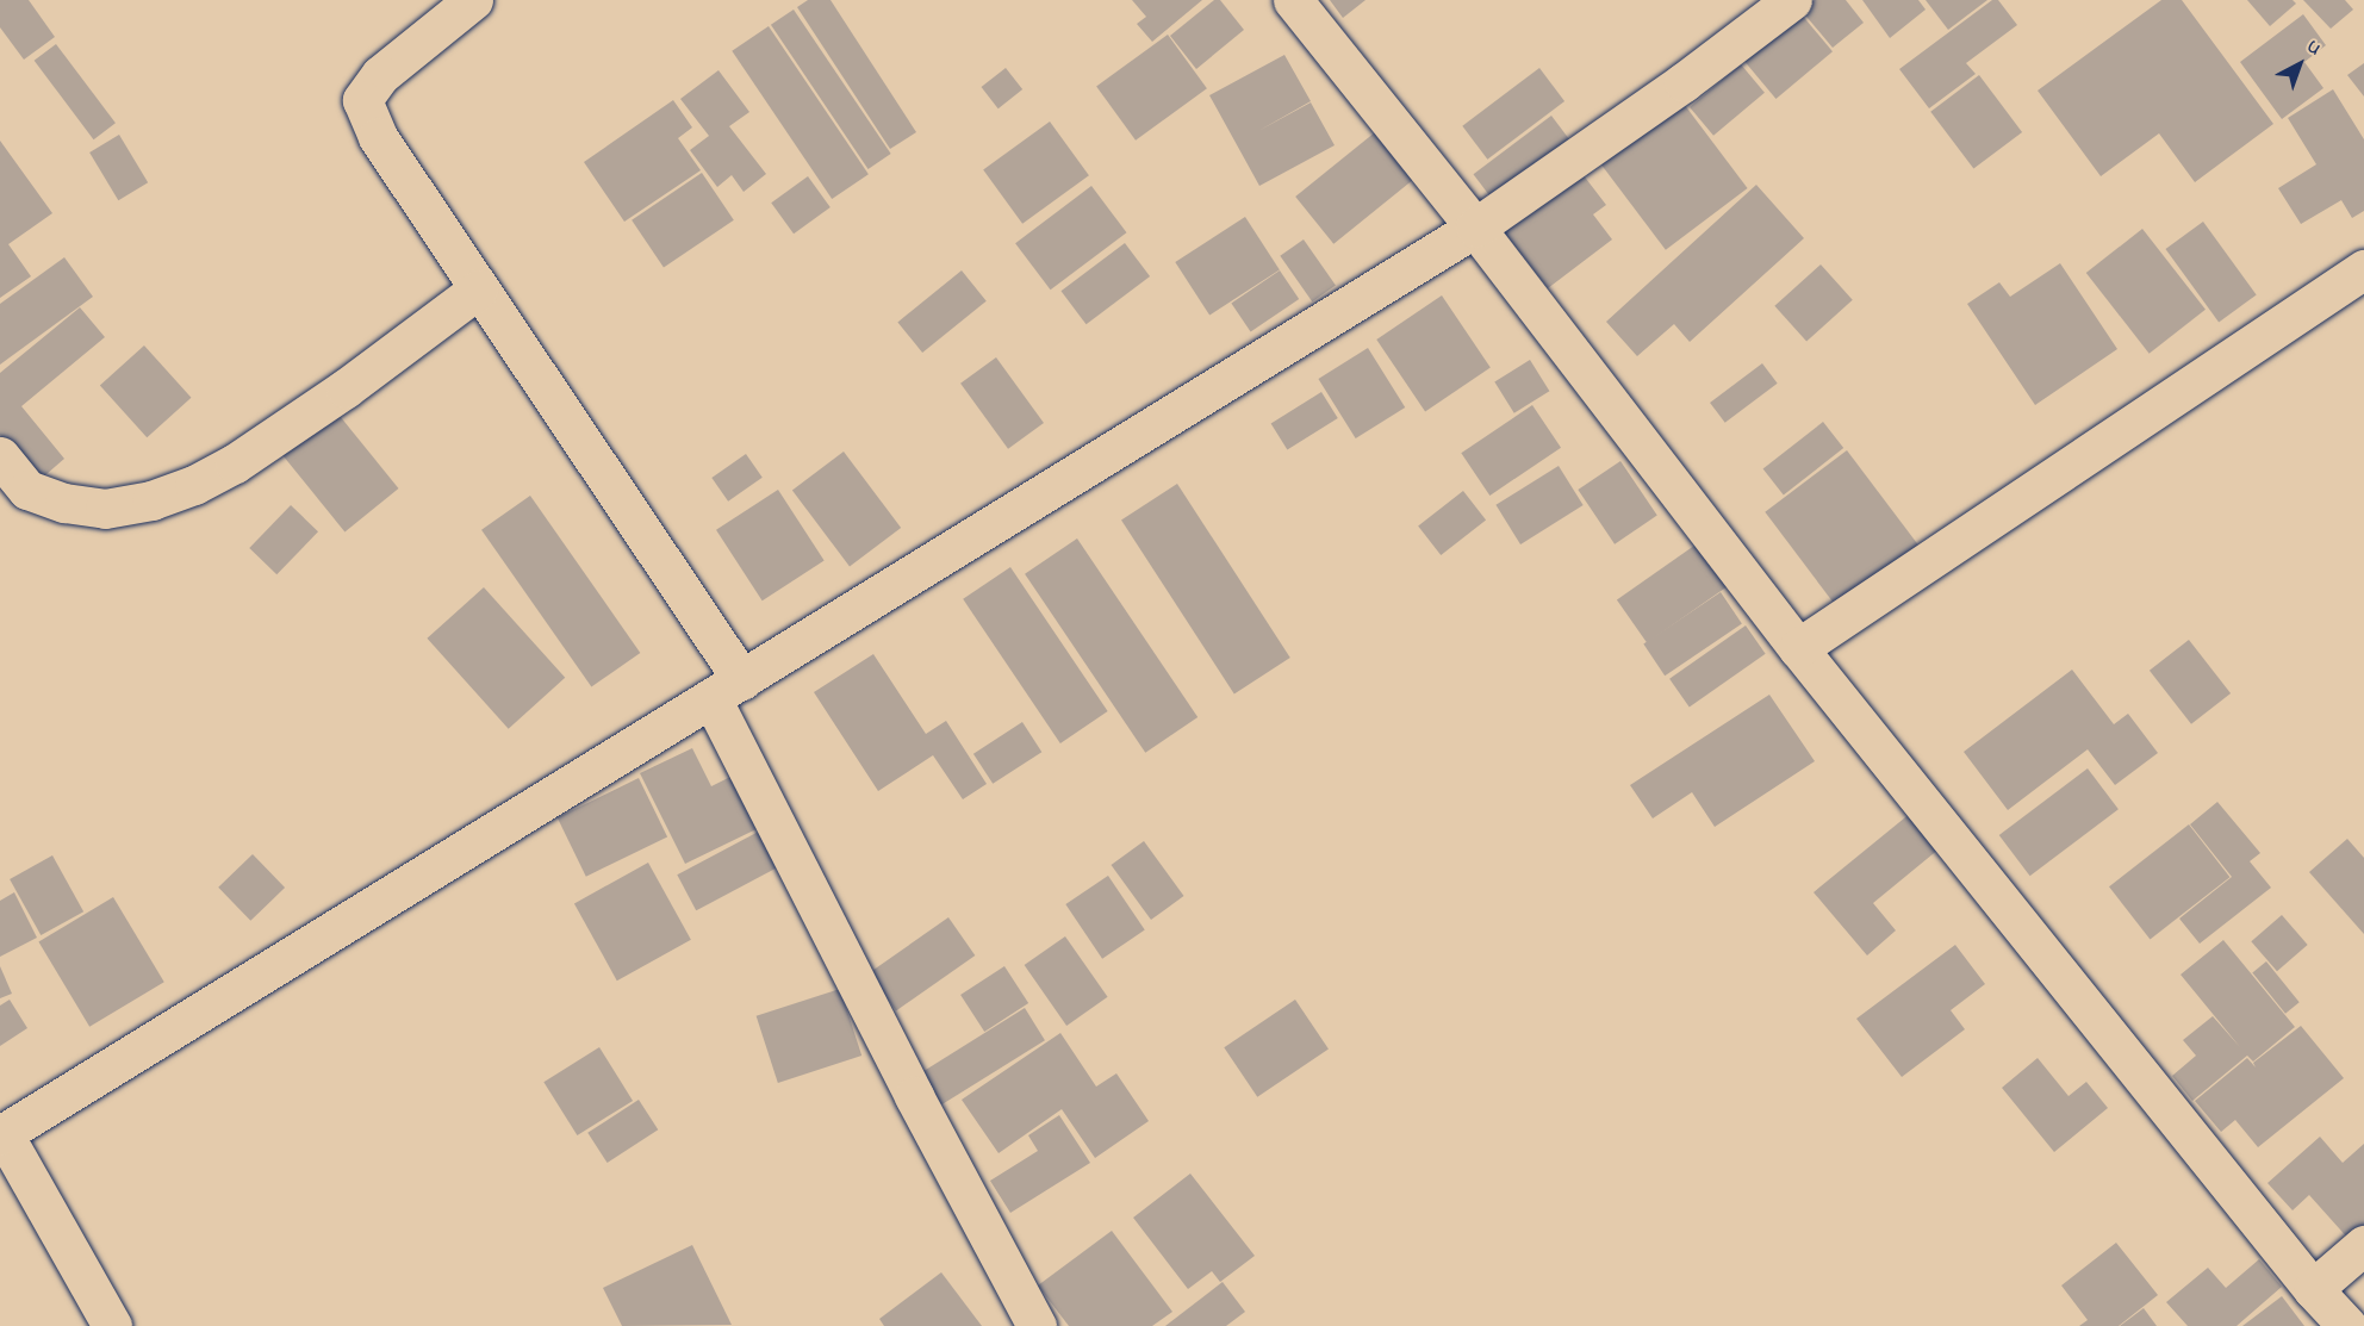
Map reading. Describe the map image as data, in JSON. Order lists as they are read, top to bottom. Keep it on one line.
{"north":"top right"}
